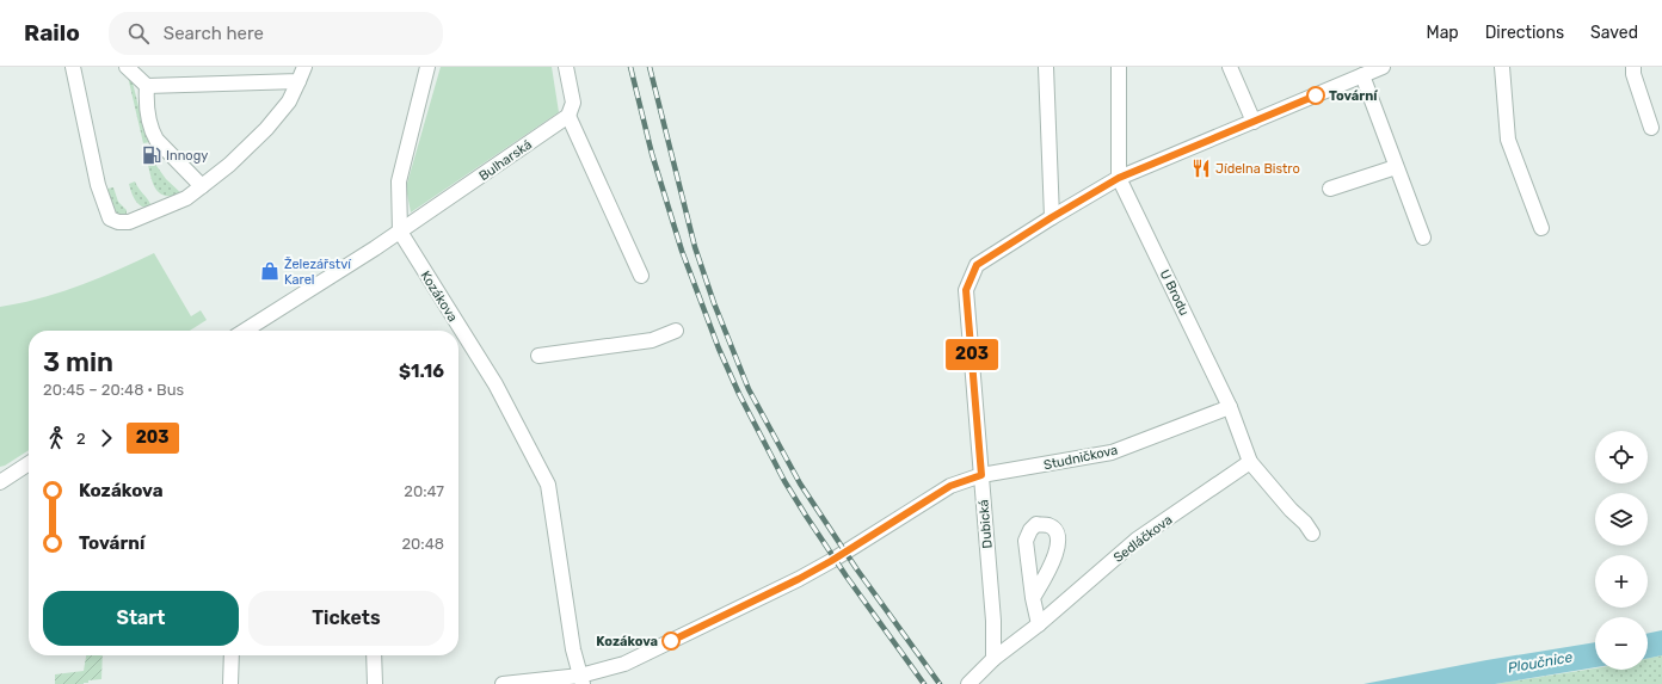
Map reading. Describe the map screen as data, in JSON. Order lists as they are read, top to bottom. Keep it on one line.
{"streets":{"street":["Bulharská","U Brodu","Kozákova","Studničkova","Dubická","Sedláčkova"]},"crossings":[["Bulharská","Kozákova"],["U Brodu","Studničkova"],["U Brodu","Dubická"],["Kozákova","Studničkova"],["Studničkova","Dubická"],["Dubická","Sedláčkova"]],"water":["Ploučnice"],"places":{"other":["Tovární","Kozákova"],"fuel station":["Innogy"],"restaurant":["Jídelna Bistro"],"shop":["Železářství Karel"]},"lines":["bus line 203"],"page":{"header":"Railo","search":"Search here","nav":["Map","Directions","Saved"],"on_map":"203","heading":["3 min","20:45 – 20:48 · Bus","$1.16"],"legs":["2","203"],"map_buttons":["+","−"],"list":[{"name":"Kozákova","value":"20:47"},{"name":"Tovární","value":"20:48"}],"buttons":["Start","Tickets"]}}
